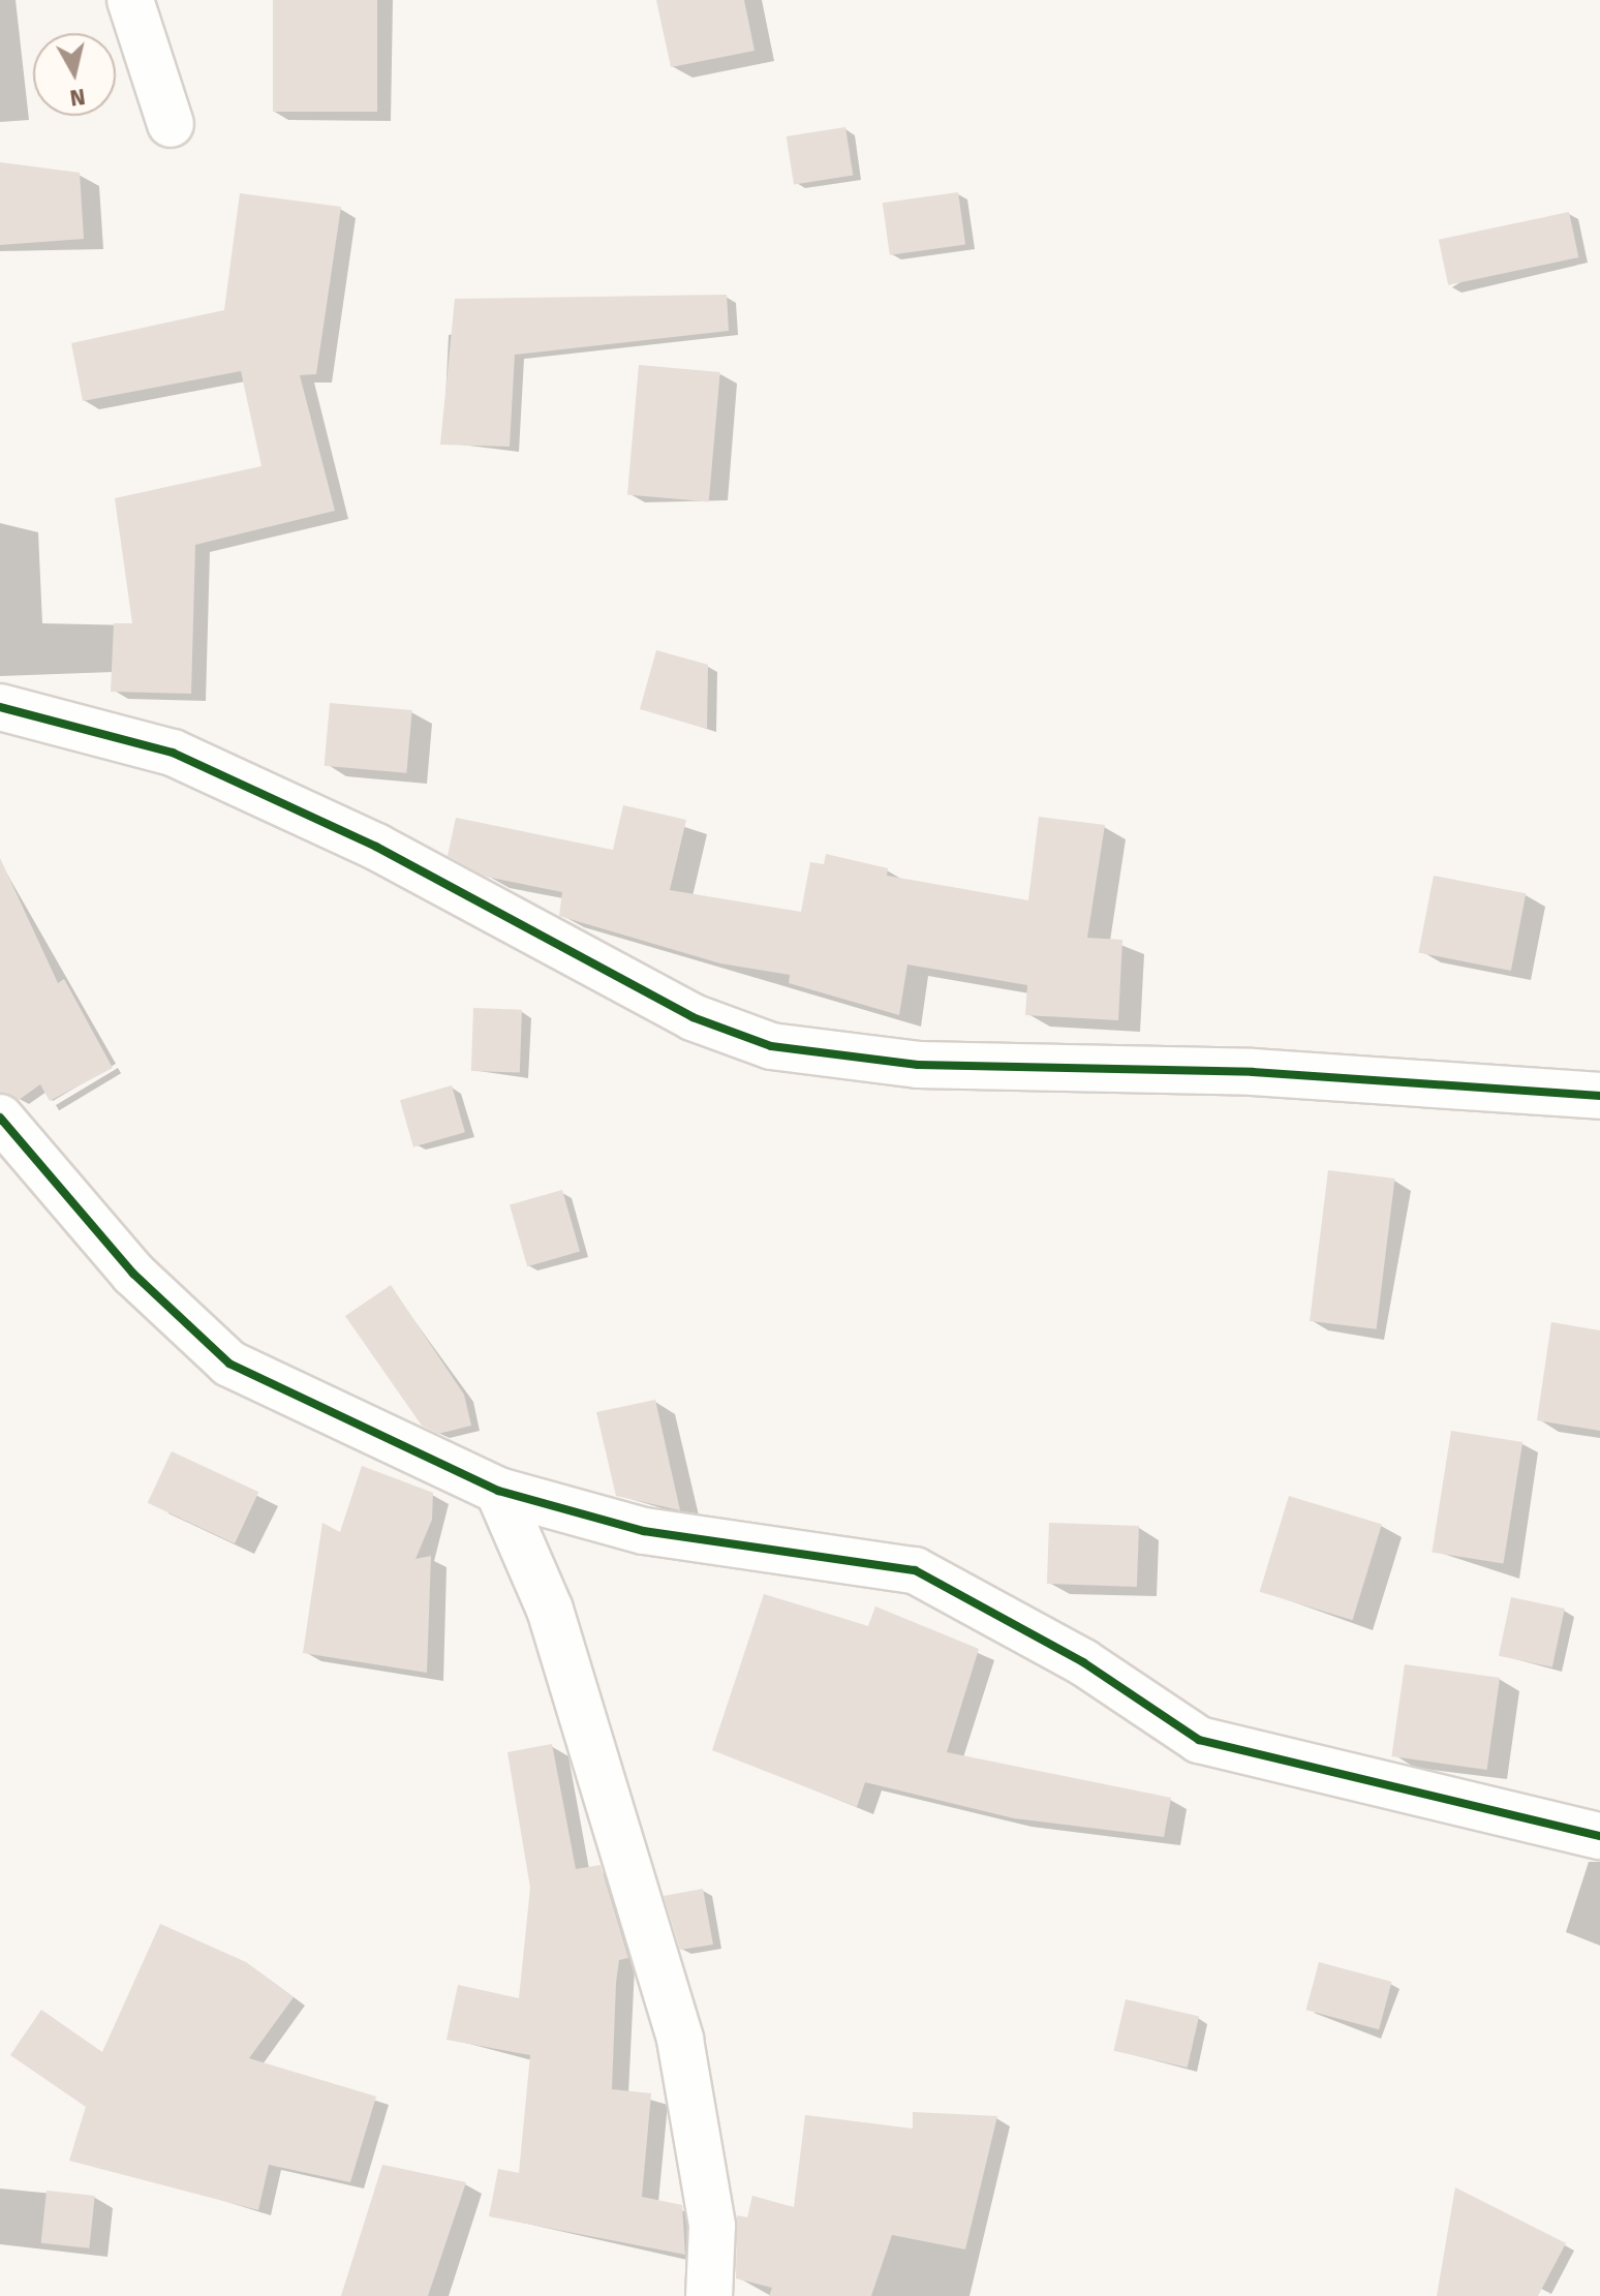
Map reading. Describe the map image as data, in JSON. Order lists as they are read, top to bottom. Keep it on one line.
{"north":"bottom"}
